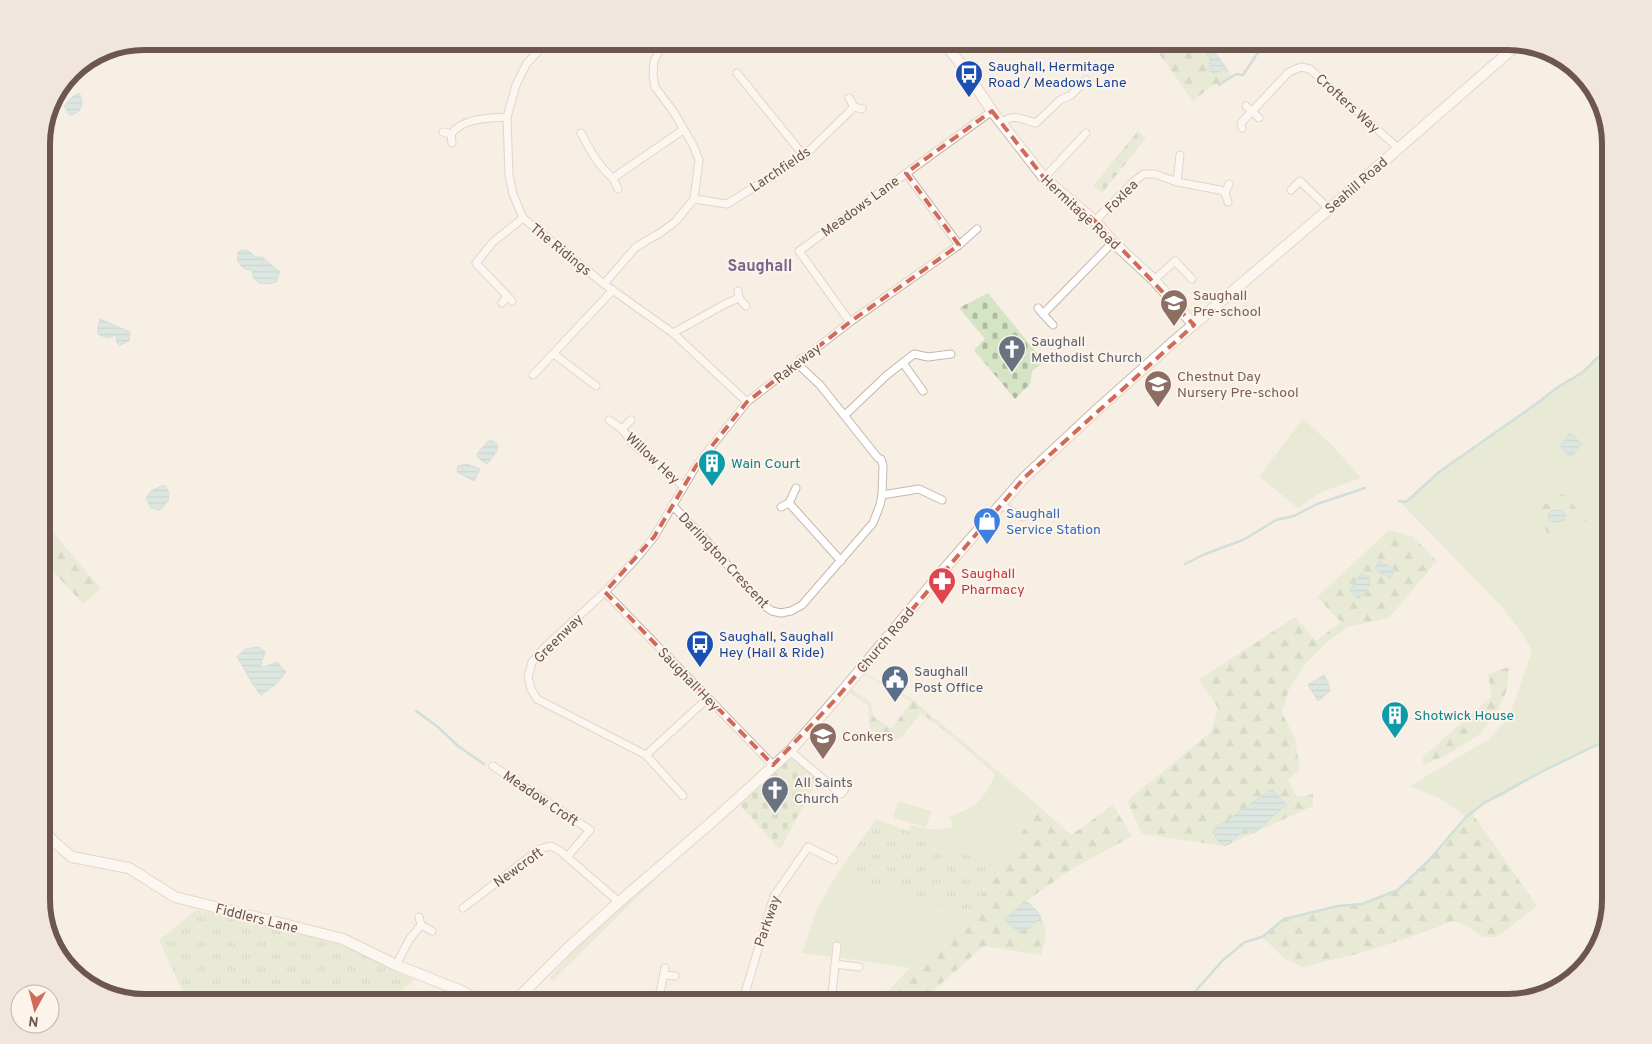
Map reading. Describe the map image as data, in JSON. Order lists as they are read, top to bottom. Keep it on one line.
{"streets":{"street":["Crofters Way","Larchfields","Seahill Road","Foxlea","Meadows Lane","Hermitage Road","The Ridings","Rakeway","Willow Hey","Darlington Crescent","Greenway","Church Road","Saughall Hey","Meadow Croft","Newcroft","Fiddlers Lane","Parkway"]},"crossings":[["Crofters Way","Seahill Road"],["Seahill Road","Hermitage Road"],["Seahill Road","Church Road"],["Foxlea","Hermitage Road"],["Meadows Lane","Hermitage Road"],["Meadows Lane","Rakeway"],["Hermitage Road","Church Road"],["The Ridings","Rakeway"],["Rakeway","Willow Hey"],["Rakeway","Darlington Crescent"],["Rakeway","Greenway"],["Greenway","Saughall Hey"],["Church Road","Saughall Hey"],["Church Road","Newcroft"],["Meadow Croft","Newcroft"]],"districts":["Saughall"],"places":{"bus stop":["Saughall, Hermitage Road / Meadows Lane","Saughall, Saughall Hey (Hail & Ride)"],"school or university":["Saughall Pre-school","Chestnut Day Nursery Pre-school","Conkers"],"church":["Saughall Methodist Church","All Saints Church"],"building":["Wain Court","Shotwick House"],"shop":["Saughall Service Station"],"pharmacy":["Saughall Pharmacy"],"public building":["Saughall Post Office"]},"north":"bottom"}
